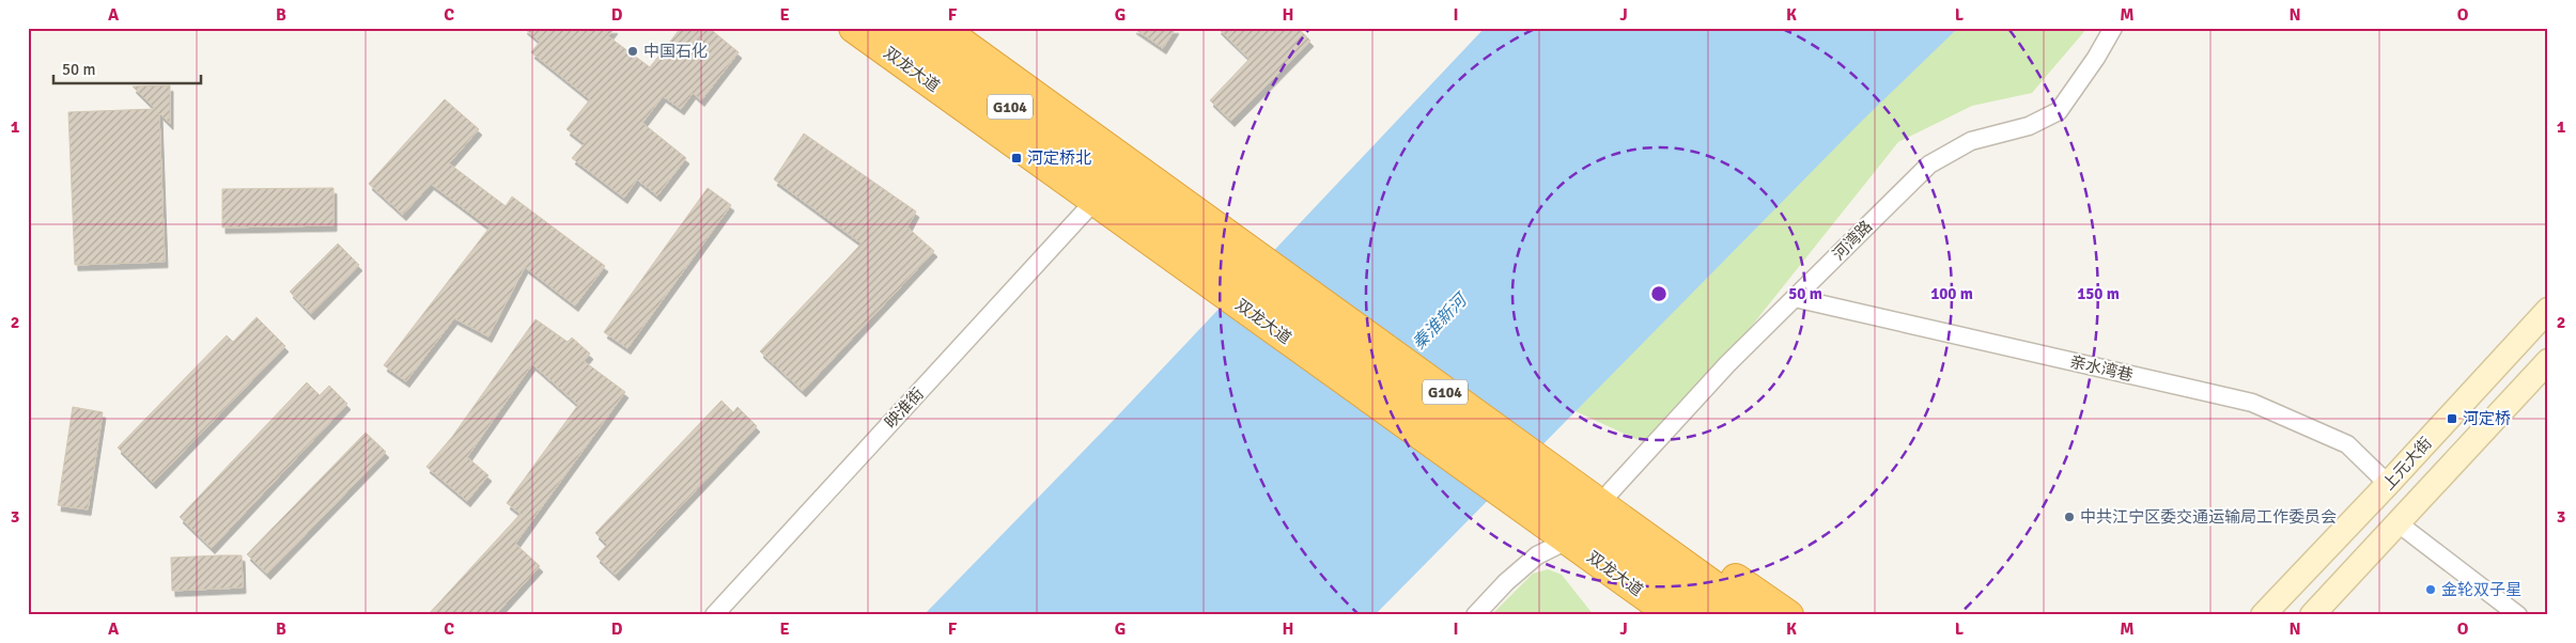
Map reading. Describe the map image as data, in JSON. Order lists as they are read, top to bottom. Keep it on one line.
{"streets":{"highway":["双龙大道","G104"],"main road":["上元大街"],"street":["河湾路","亲水湾巷","映淮街"]},"crossings":[["双龙大道","映淮街"],["G104","河湾路"],["河湾路","亲水湾巷"],["亲水湾巷","上元大街"]],"water":["秦淮新河"],"places":{"other":["中国石化","中共江宁区委交通运输局工作委员会","金轮双子星"],"transit":["河定桥北","河定桥"]},"scale_bar":"50 m","grid":{"columns":["A","B","C","D","E","F","G","H","I","J","K","L","M","N","O"],"rows":["1","2","3"]},"rings":["50 m","100 m","150 m"]}
